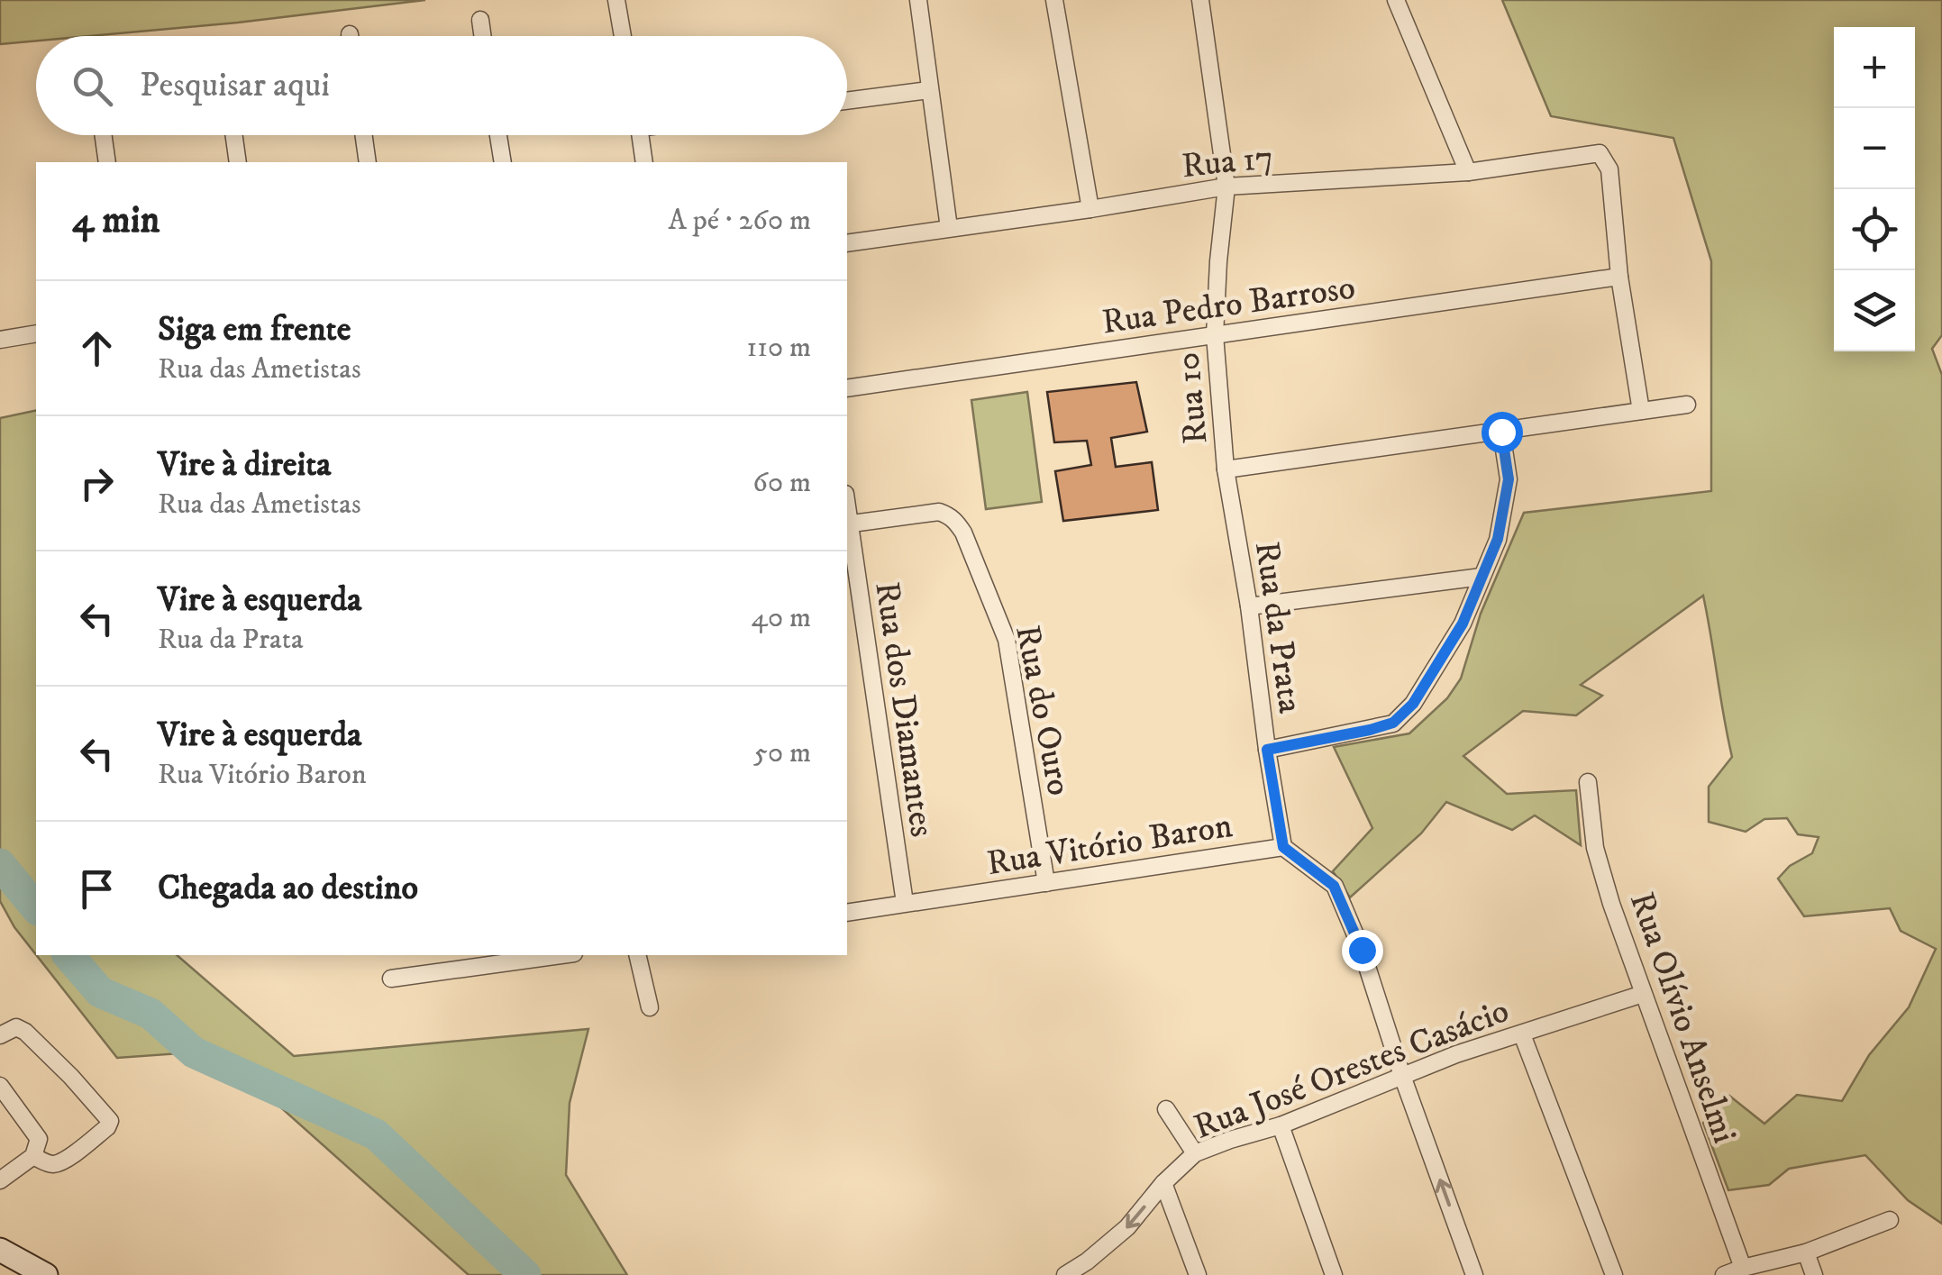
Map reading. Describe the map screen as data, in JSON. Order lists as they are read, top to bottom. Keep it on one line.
{"streets":{"street":["Rua 17","Rua Pedro Barroso","Rua 10","Rua da Prata","Rua dos Diamantes","Rua do Ouro","Rua Vitório Baron","Rua Olívio Anselmi","Rua José Orestes Casácio"]},"crossings":[["Rua 17","Rua Pedro Barroso"],["Rua 17","Rua 10"],["Rua Pedro Barroso","Rua 10"],["Rua 10","Rua da Prata"],["Rua da Prata","Rua Vitório Baron"],["Rua dos Diamantes","Rua Vitório Baron"],["Rua do Ouro","Rua Vitório Baron"],["Rua Vitório Baron","Rua José Orestes Casácio"],["Rua Olívio Anselmi","Rua José Orestes Casácio"]],"page":{"map_buttons":["+","−"],"search":"Pesquisar aqui","heading":["4 min","A pé · 260 m"],"list":[["Siga em frente","Rua das Ametistas","110 m"],["Vire à direita","Rua das Ametistas","60 m"],["Vire à esquerda","Rua da Prata","40 m"],["Vire à esquerda","Rua Vitório Baron","50 m"],"Chegada ao destino"]}}
